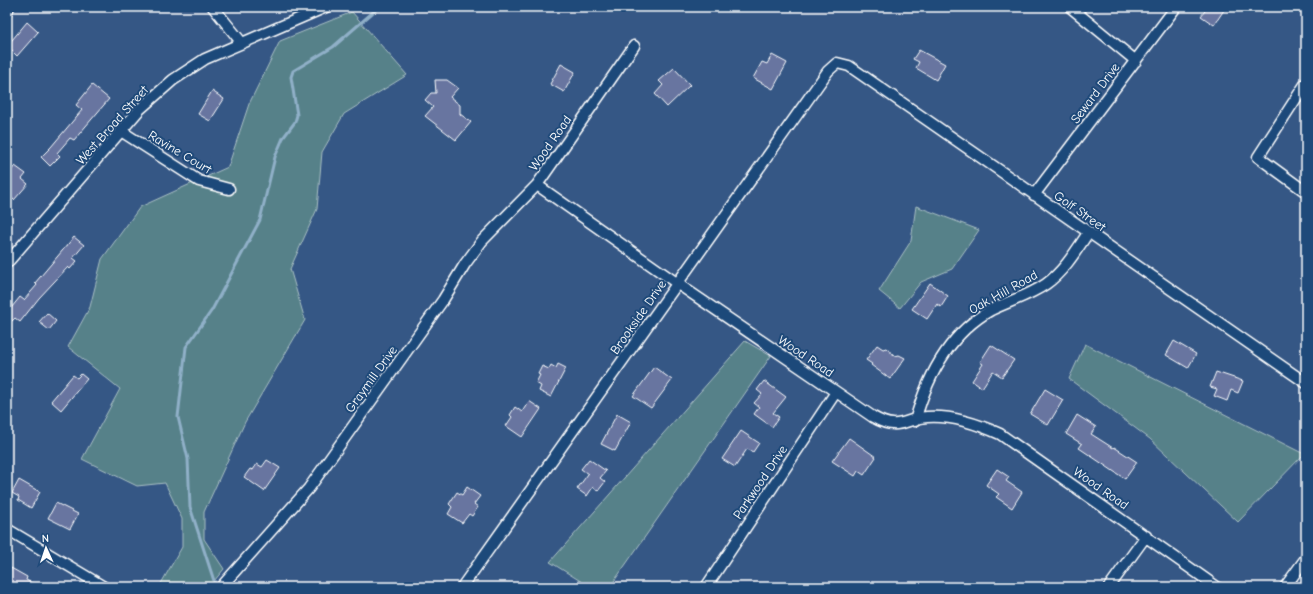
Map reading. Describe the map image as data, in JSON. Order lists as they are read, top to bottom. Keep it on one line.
{"streets":{"street":["Seward Drive","West Broad Street","Wood Road","Ravine Court","Golf Street","Oak Hill Road","Brookside Drive","Graymill Drive","Parkwood Drive"]},"crossings":[["Seward Drive","Golf Street"],["West Broad Street","Ravine Court"],["Wood Road","Oak Hill Road"],["Wood Road","Brookside Drive"],["Wood Road","Graymill Drive"],["Wood Road","Parkwood Drive"],["Golf Street","Oak Hill Road"],["Golf Street","Brookside Drive"]],"north":"top"}
